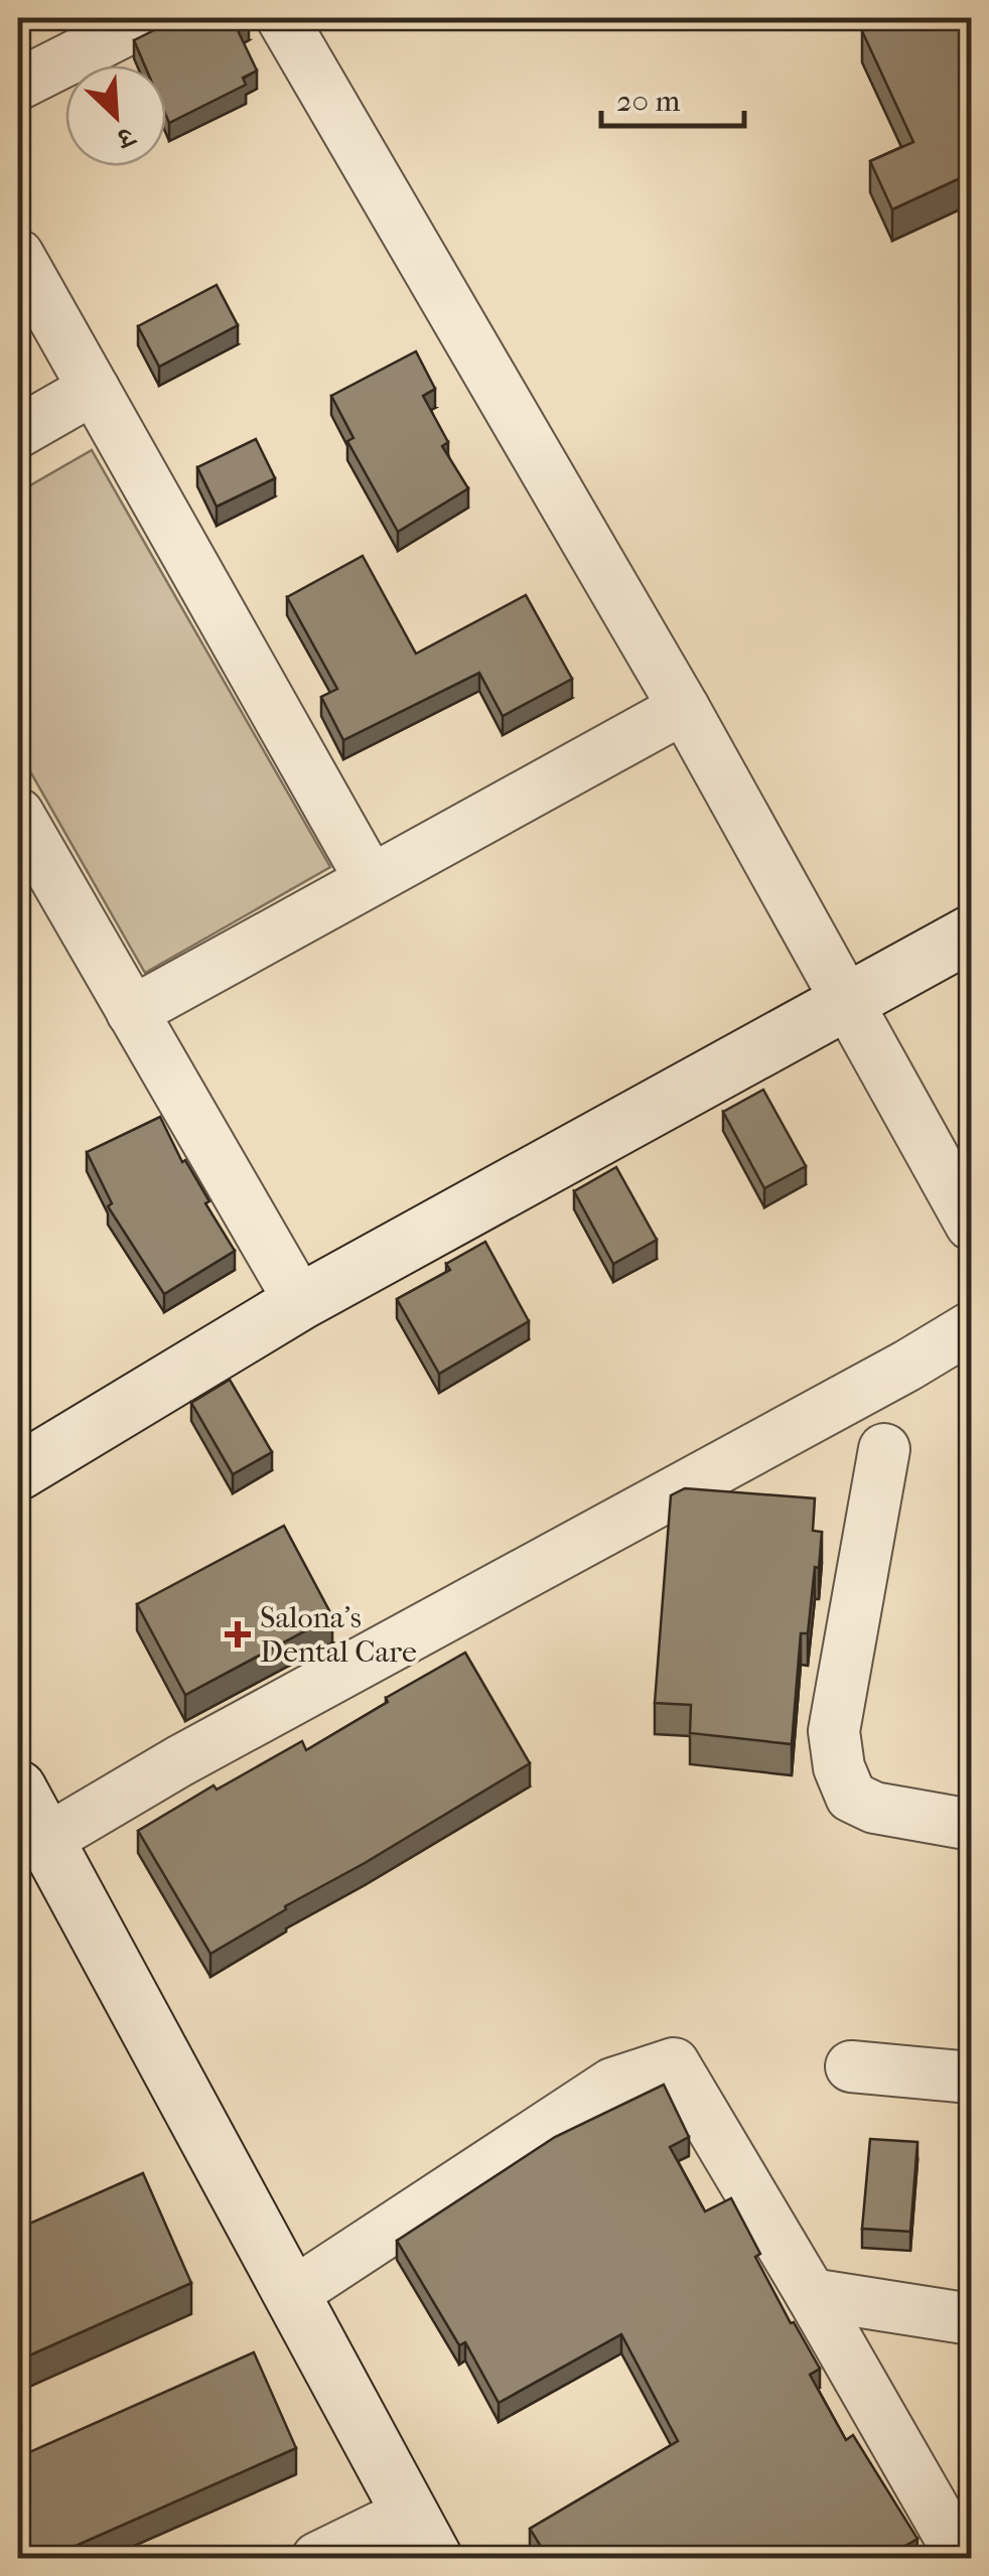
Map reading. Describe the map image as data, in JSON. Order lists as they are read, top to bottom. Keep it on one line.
{"places":{"health":["Salona's Dental Care"]},"scale_bar":"20 m","north":"bottom right"}
